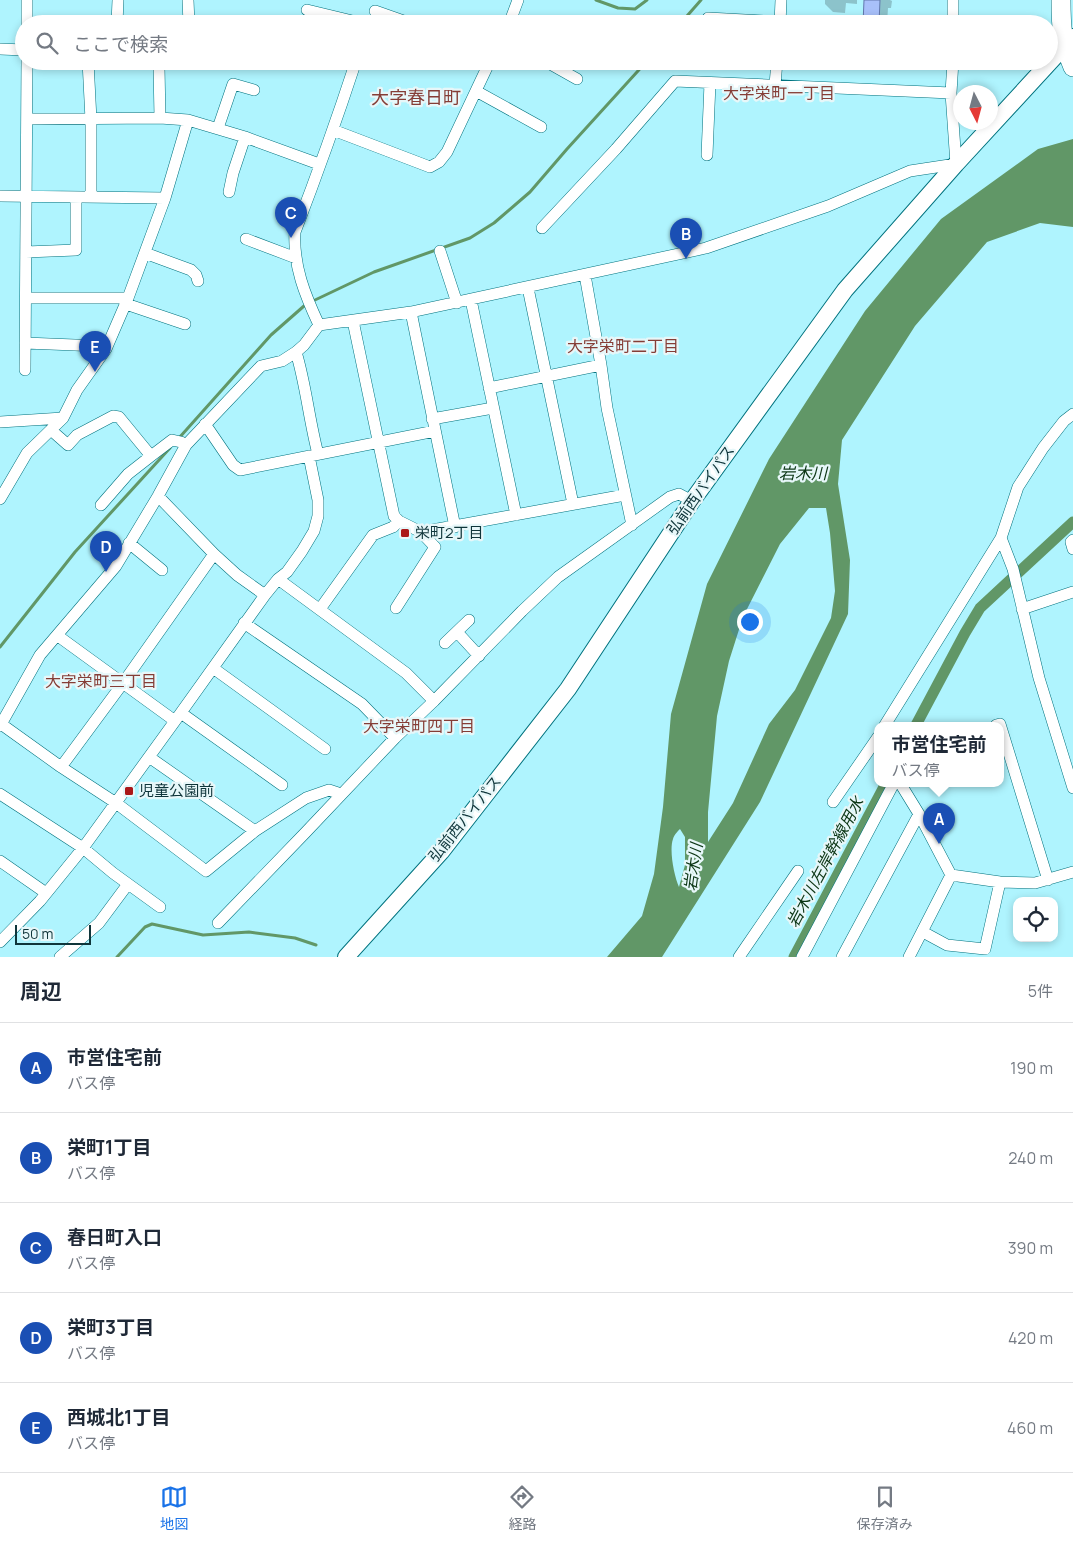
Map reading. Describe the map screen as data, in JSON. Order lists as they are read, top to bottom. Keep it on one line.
{"streets":{"street":["弘前西バイパス"]},"districts":["大字栄町一丁目","大字春日町","大字栄町二丁目","大字栄町三丁目","大字栄町四丁目"],"water":["岩木川","岩木川左岸幹線用水"],"places":{"transit":["栄町2丁目","児童公園前"]},"scale_bar":"50 m","north":"bottom","page":{"search":"ここで検索","pins":["C","B","E","D","A"],"popup":["市営住宅前","バス停"],"scale":"50 m","heading":["周辺","5件"],"list":[{"mark":"A","name":"市営住宅前","note":"バス停","value":"190 m"},{"mark":"B","name":"栄町1丁目","note":"バス停","value":"240 m"},{"mark":"C","name":"春日町入口","note":"バス停","value":"390 m"},{"mark":"D","name":"栄町3丁目","note":"バス停","value":"420 m"},{"mark":"E","name":"西城北1丁目","note":"バス停","value":"460 m"}],"nav":["地図","経路","保存済み"]}}
